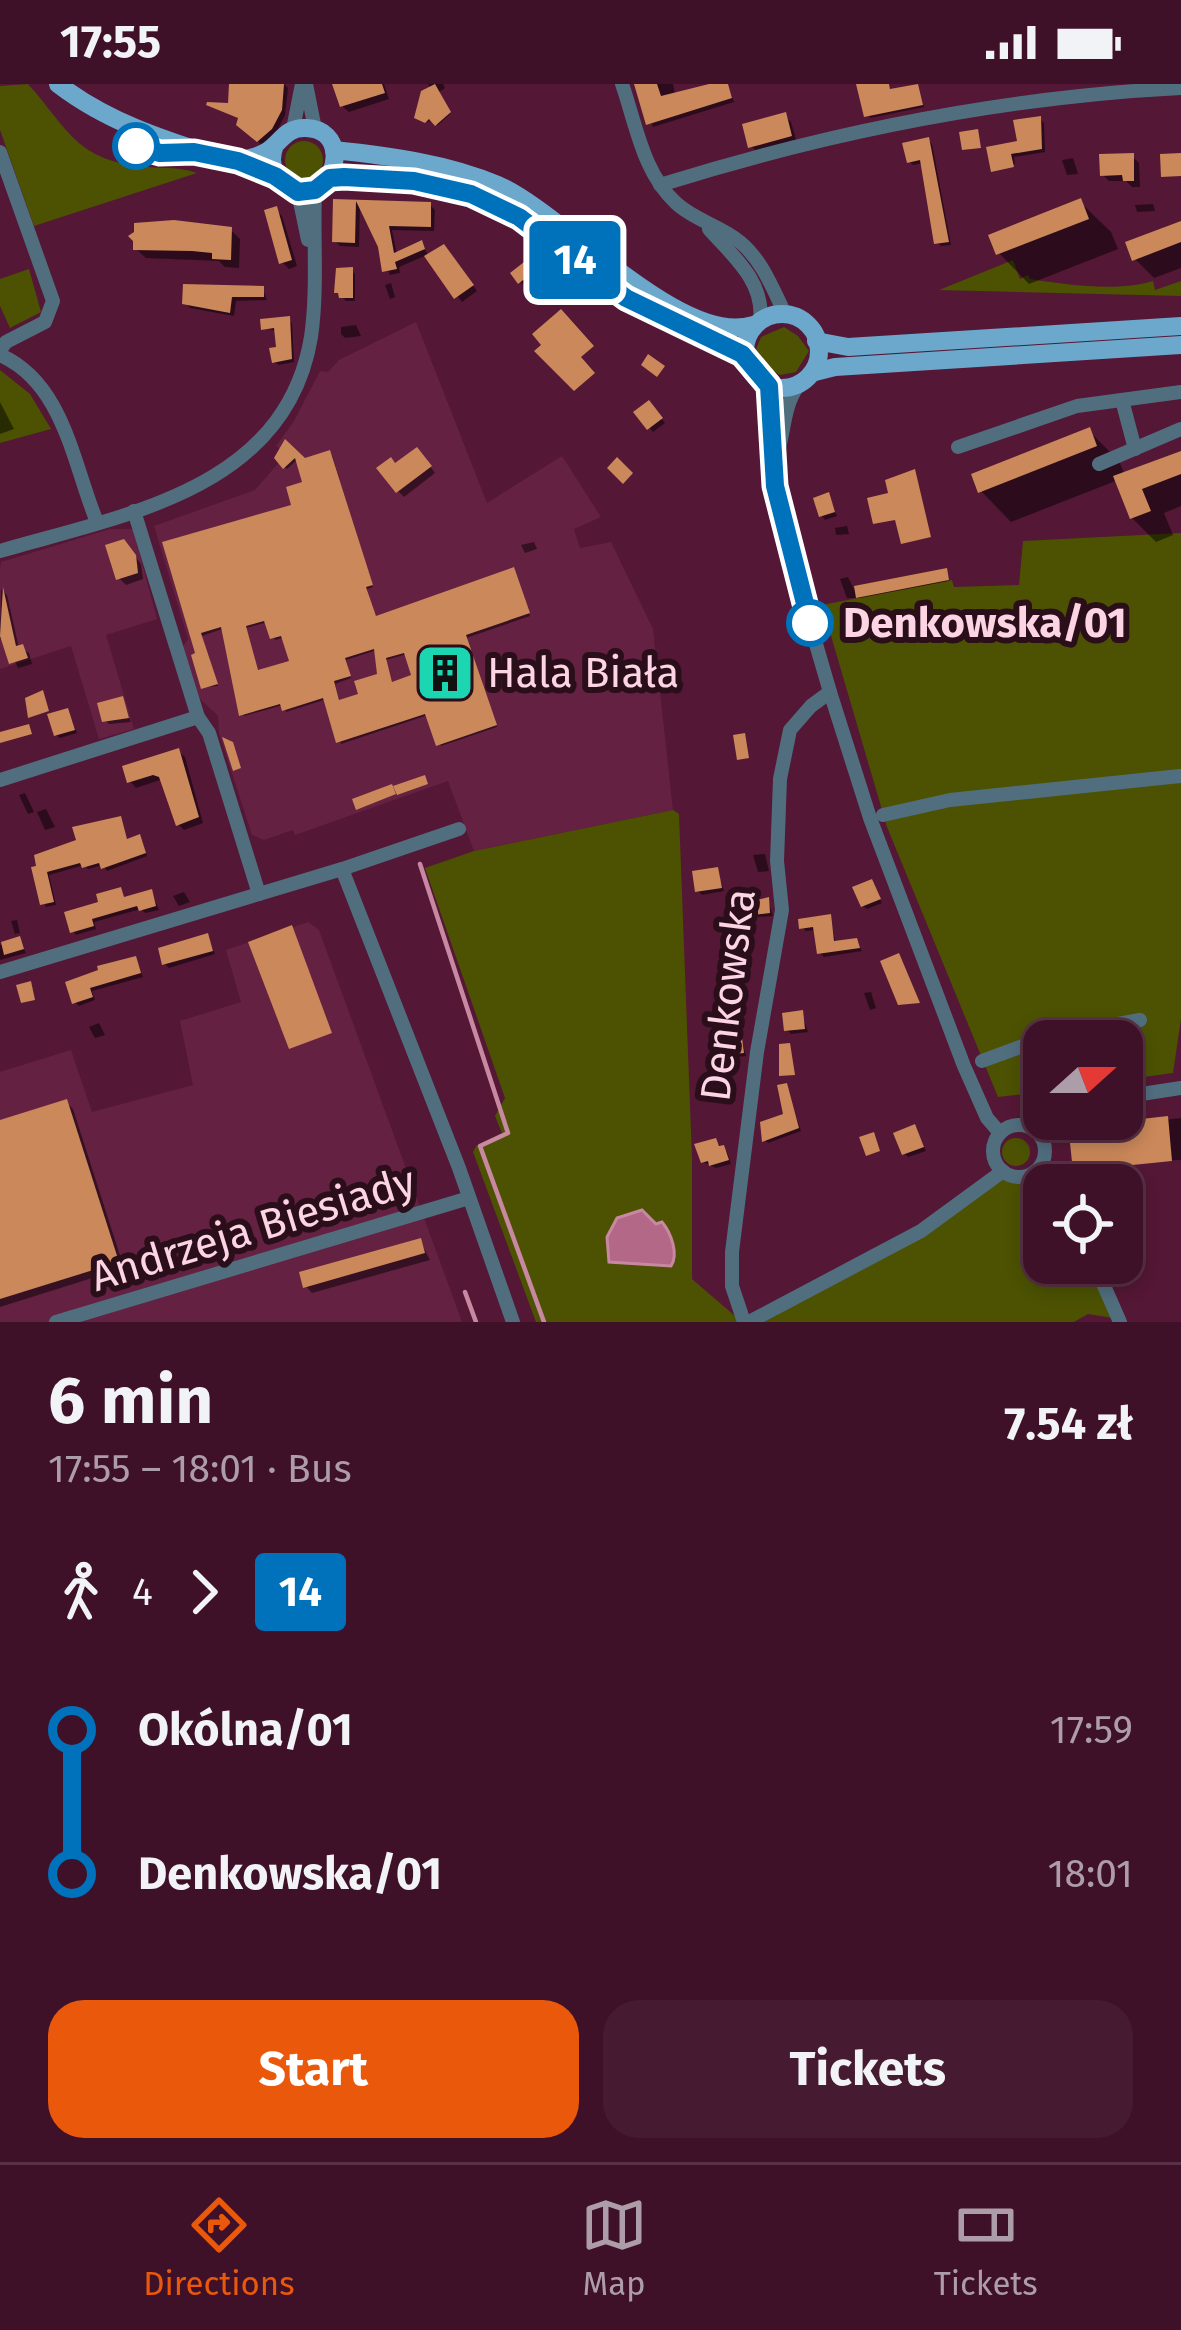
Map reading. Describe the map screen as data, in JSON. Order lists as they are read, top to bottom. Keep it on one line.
{"streets":{"street":["Denkowska","Andrzeja Biesiady"]},"places":{"other":["Denkowska/01"],"building":["Hala Biała"]},"lines":["bus line 14"],"north":"right","page":{"status":"17:55","on_map":"14","heading":["6 min","17:55 – 18:01 · Bus","7.54 zł"],"legs":["4","14"],"list":[{"name":"Okólna/01","value":"17:59"},{"name":"Denkowska/01","value":"18:01"}],"buttons":["Start","Tickets"],"tabs":["Directions","Map","Tickets"]}}
